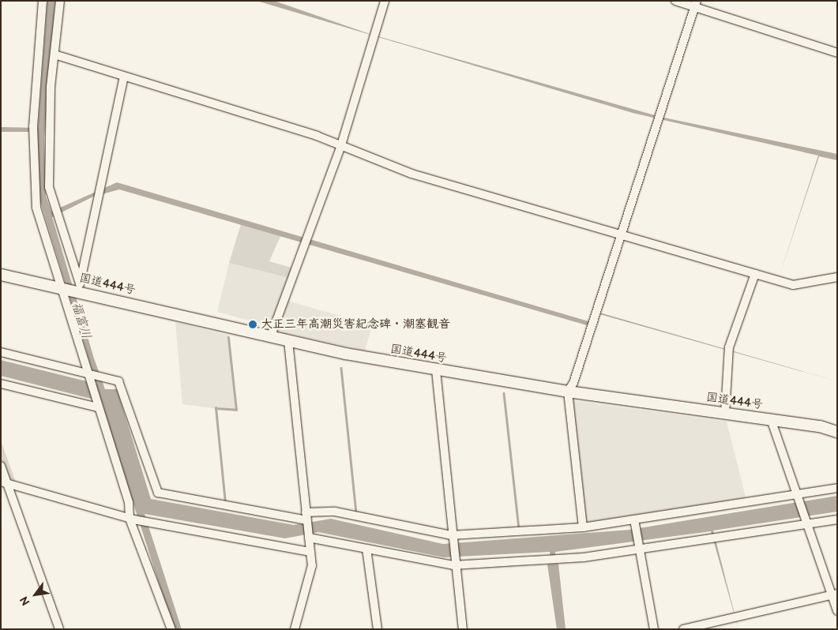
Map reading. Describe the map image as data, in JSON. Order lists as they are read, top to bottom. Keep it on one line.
{"streets":{"highway":["国道444号"]},"water":["福富川"],"places":["大正三年高潮災害紀念碑・潮塞観音"],"north":"bottom left"}
